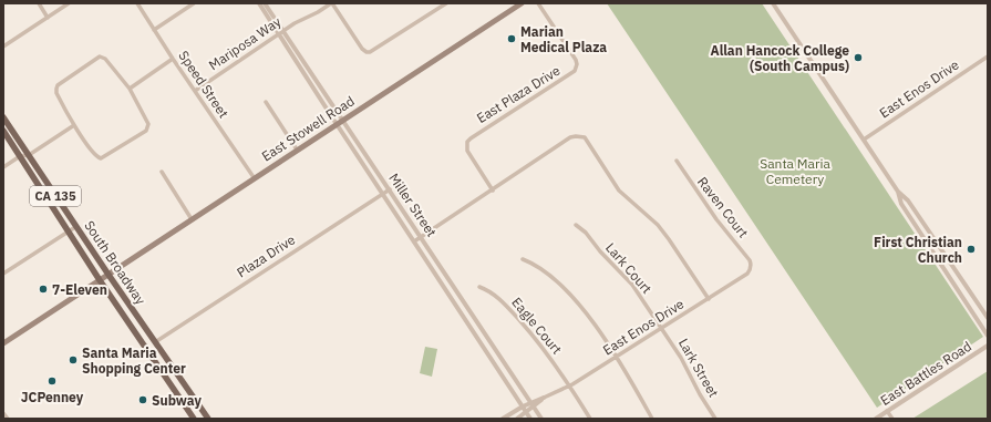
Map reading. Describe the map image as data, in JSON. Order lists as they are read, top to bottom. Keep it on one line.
{"streets":{"main road":["East Stowell Road","CA 135","South Broadway"],"street":["Mariposa Way","Speed Street","East Enos Drive","East Plaza Drive","Miller Street","Raven Court","Plaza Drive","Lark Court","Eagle Court","Lark Street","East Battles Road"]},"crossings":[["Mariposa Way","Speed Street"],["Mariposa Way","Miller Street"],["Speed Street","East Stowell Road"],["East Enos Drive","Miller Street"],["East Enos Drive","Raven Court"],["East Enos Drive","Lark Court"],["East Enos Drive","Eagle Court"],["East Enos Drive","Lark Street"],["East Stowell Road","Miller Street"],["East Stowell Road","South Broadway"],["Miller Street","Plaza Drive"],["Plaza Drive","South Broadway"],["Lark Court","Lark Street"]],"parks":["Santa Maria Cemetery"],"places":["Marian Medical Plaza","Allan Hancock College (South Campus)","First Christian Church","7-Eleven","Santa Maria Shopping Center","JCPenney","Subway"]}
